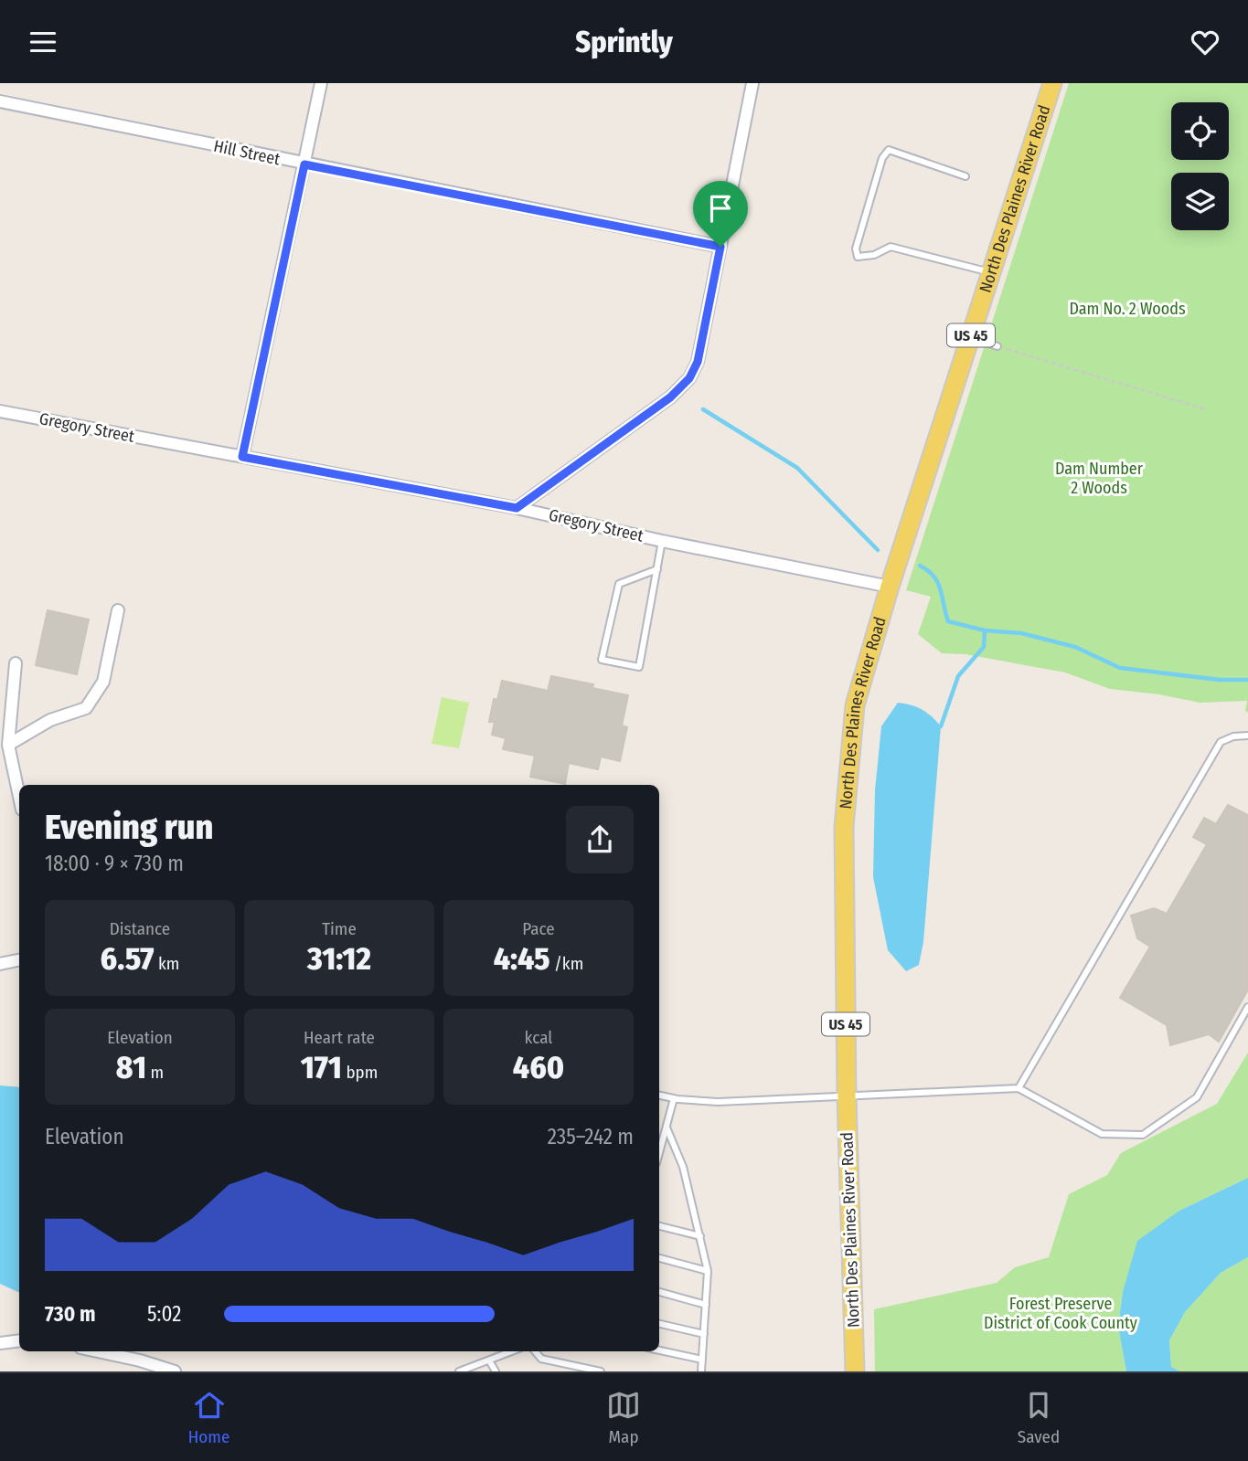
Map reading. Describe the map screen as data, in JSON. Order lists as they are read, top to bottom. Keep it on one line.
{"streets":{"main road":["North Des Plaines River Road","US 45"],"street":["Hill Street","Gregory Street"]},"crossings":[["North Des Plaines River Road","Gregory Street"]],"parks":["Dam No. 2 Woods","Dam Number 2 Woods","Forest Preserve District of Cook County"],"page":{"header":"Sprintly","heading":["Evening run","18:00 · 9 × 730 m"],"stats":[["Distance","6.57 km"],["Time","31:12"],["Pace","4:45 /km"],["Elevation","81 m"],["Heart rate","171 bpm"],["kcal","460"]],"chart":["Elevation","235–242 m"],"list":[{"name":"730 m","note":"5:02"}],"tabs":["Home","Map","Saved"]}}
